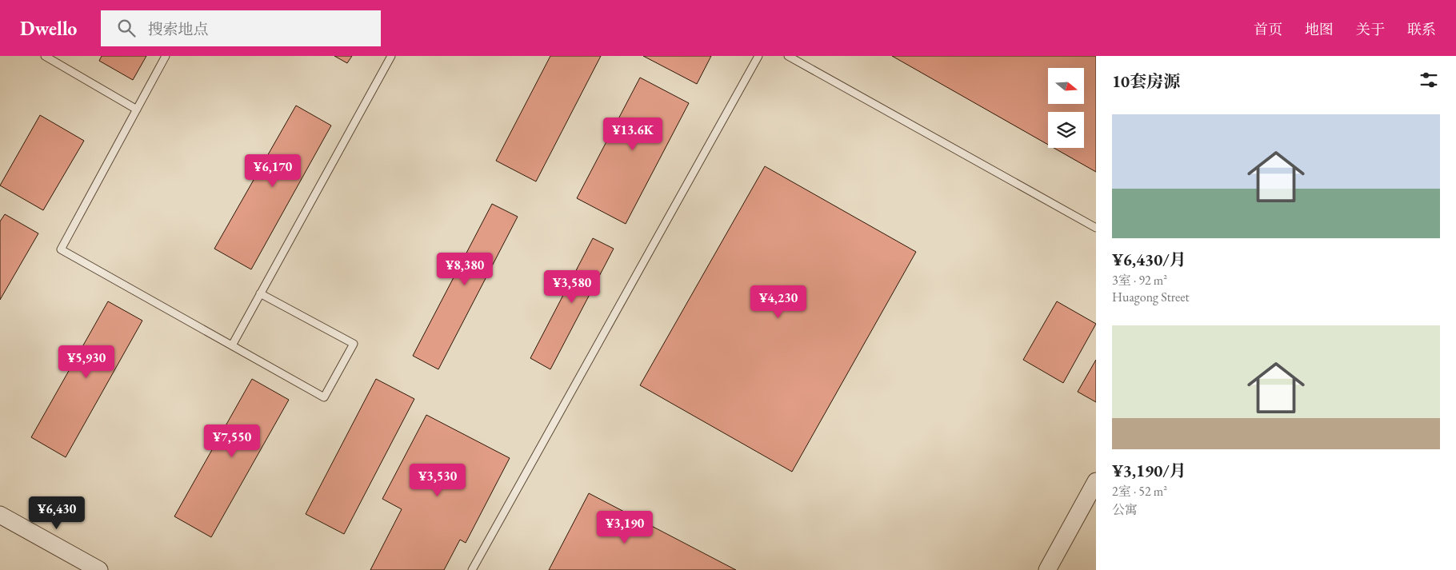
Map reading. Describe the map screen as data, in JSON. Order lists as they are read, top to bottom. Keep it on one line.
{"north":"right","page":{"header":"Dwello","search":"搜索地点","nav":["首页","地图","关于","联系"],"heading":"10套房源","list":[{"name":"¥6,430/月","note":"3室 · 92 m² · Huagong Street"},{"name":"¥3,190/月","note":"2室 · 52 m² · 公寓"}],"price":["¥13.6K","¥6,170","¥8,380","¥3,580","¥4,230","¥5,930","¥7,550","¥3,530","¥6,430","¥3,190"]}}
